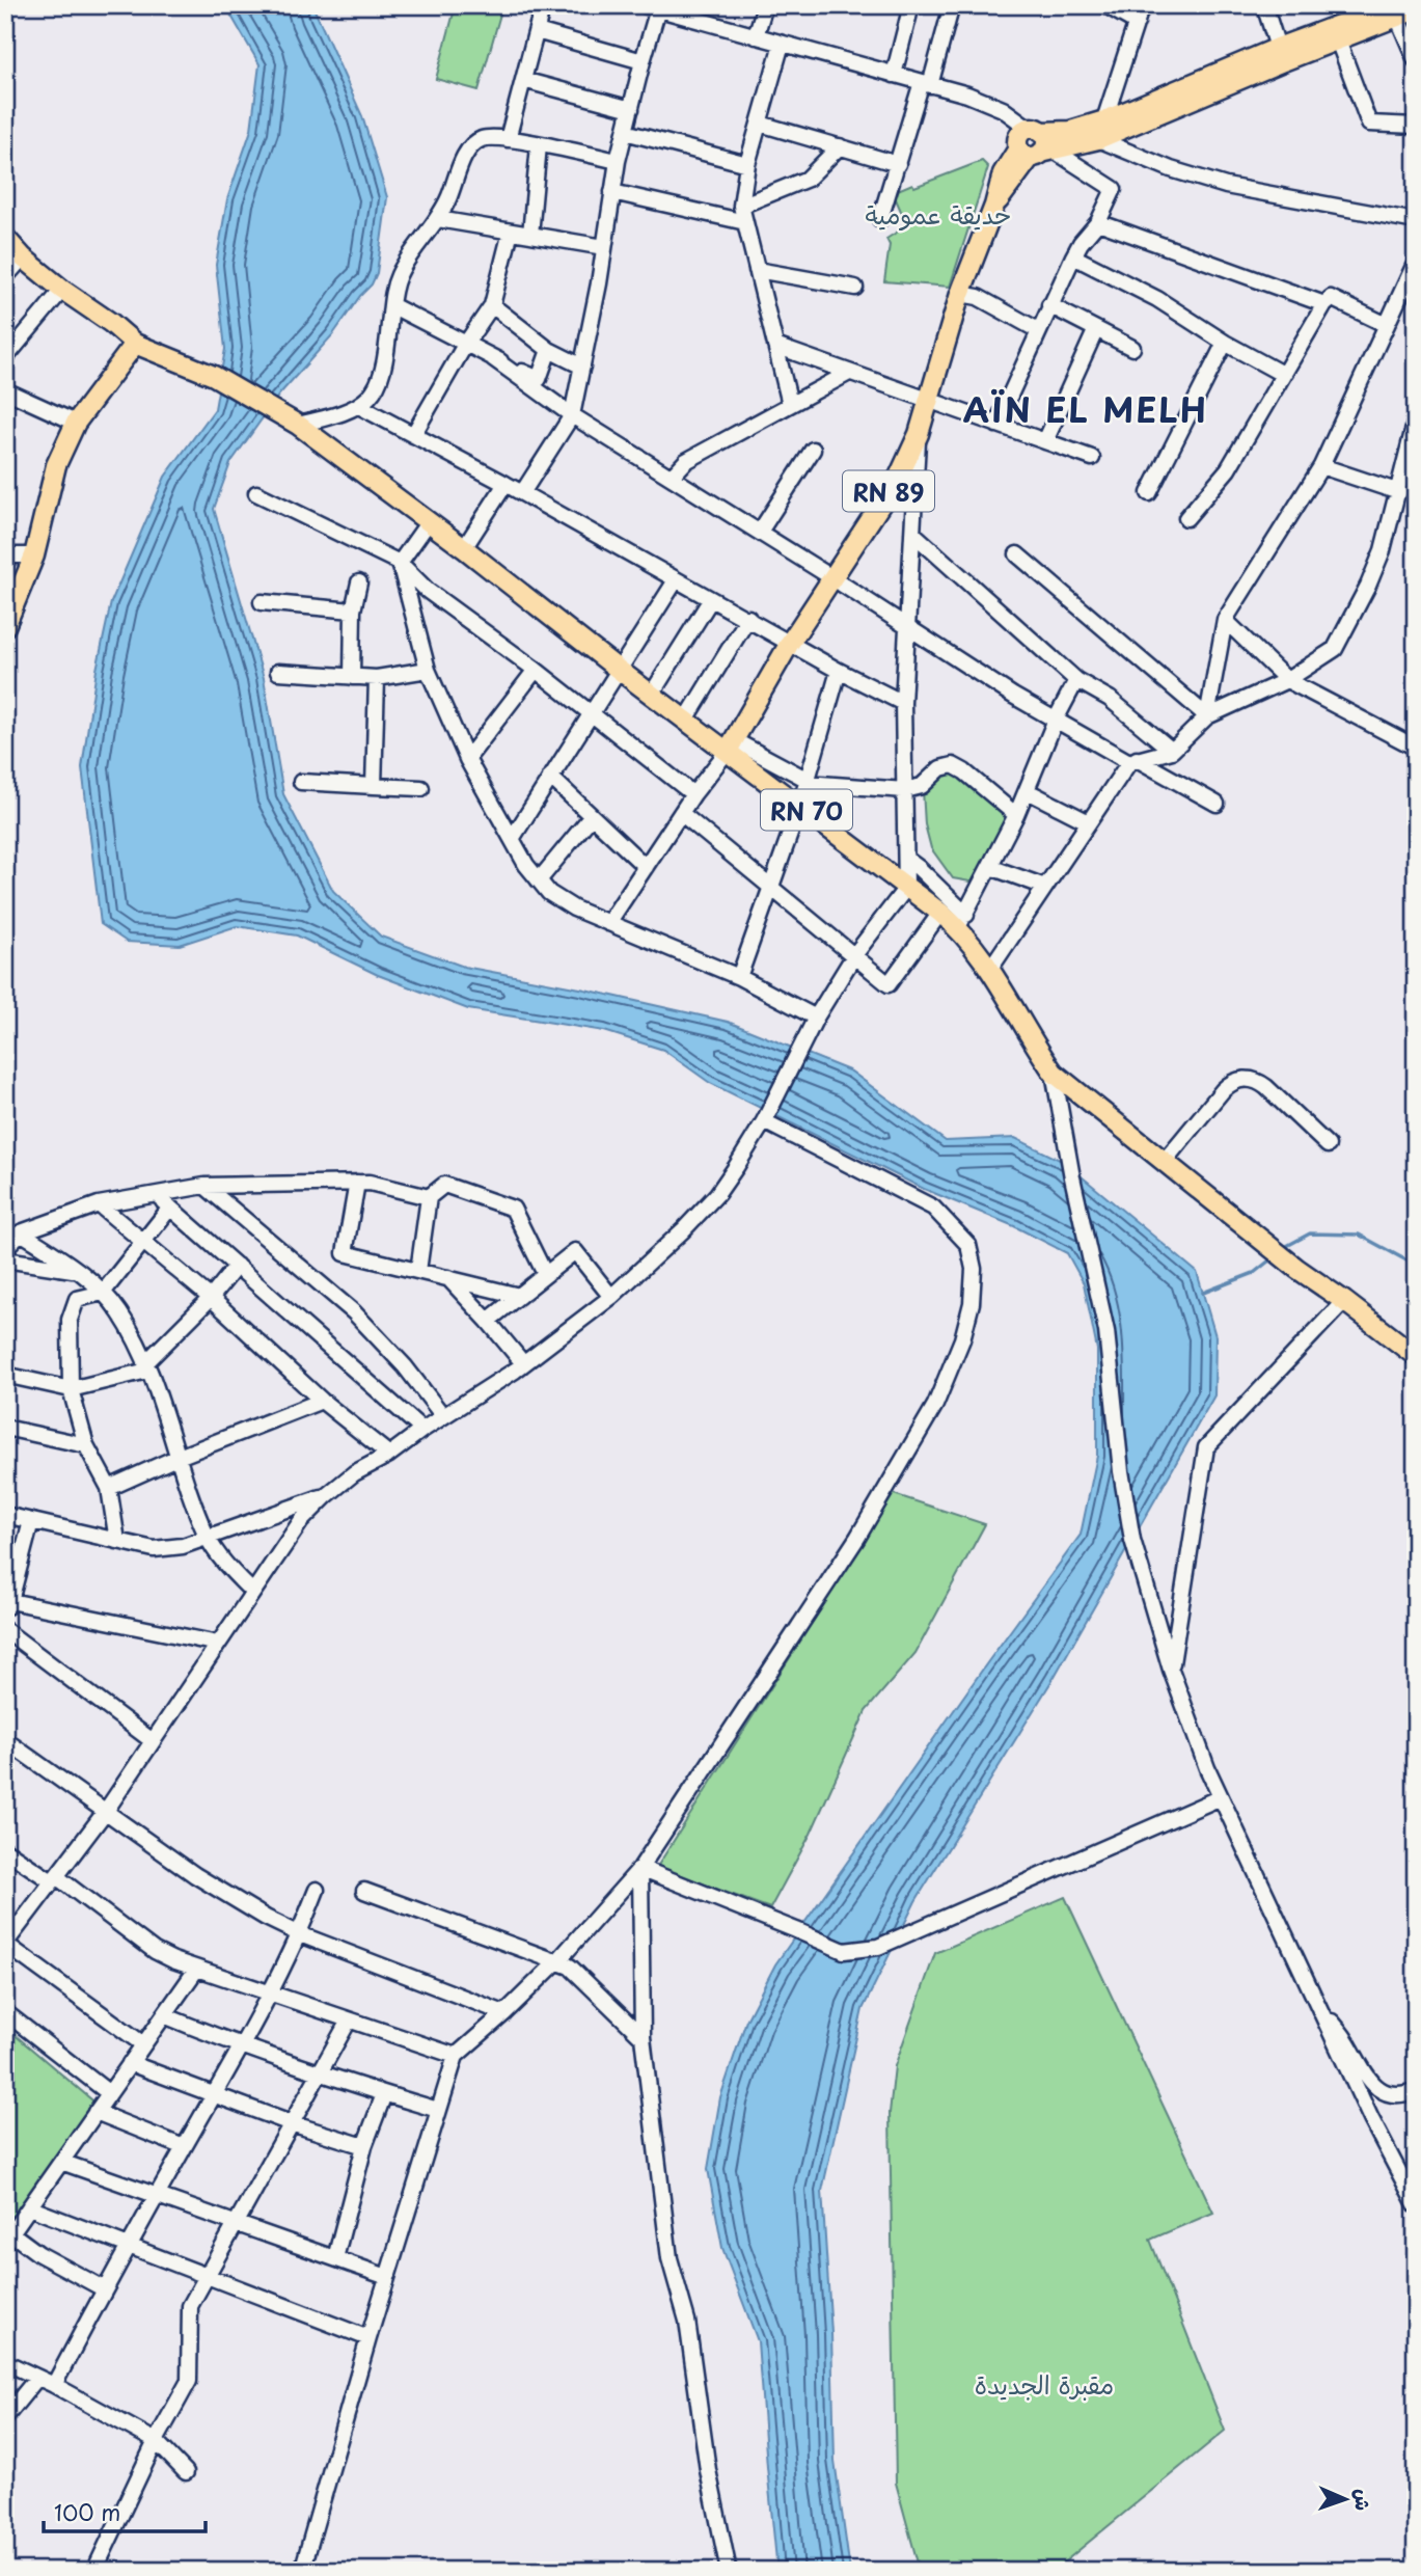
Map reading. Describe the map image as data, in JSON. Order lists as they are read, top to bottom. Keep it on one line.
{"streets":{"main road":["RN 89","RN 70"]},"crossings":[["RN 89","RN 70"]],"districts":["AÏN EL MELH"],"parks":["حديقة عمومية","مقبرة الجديدة"],"scale_bar":"100 m","north":"right"}
